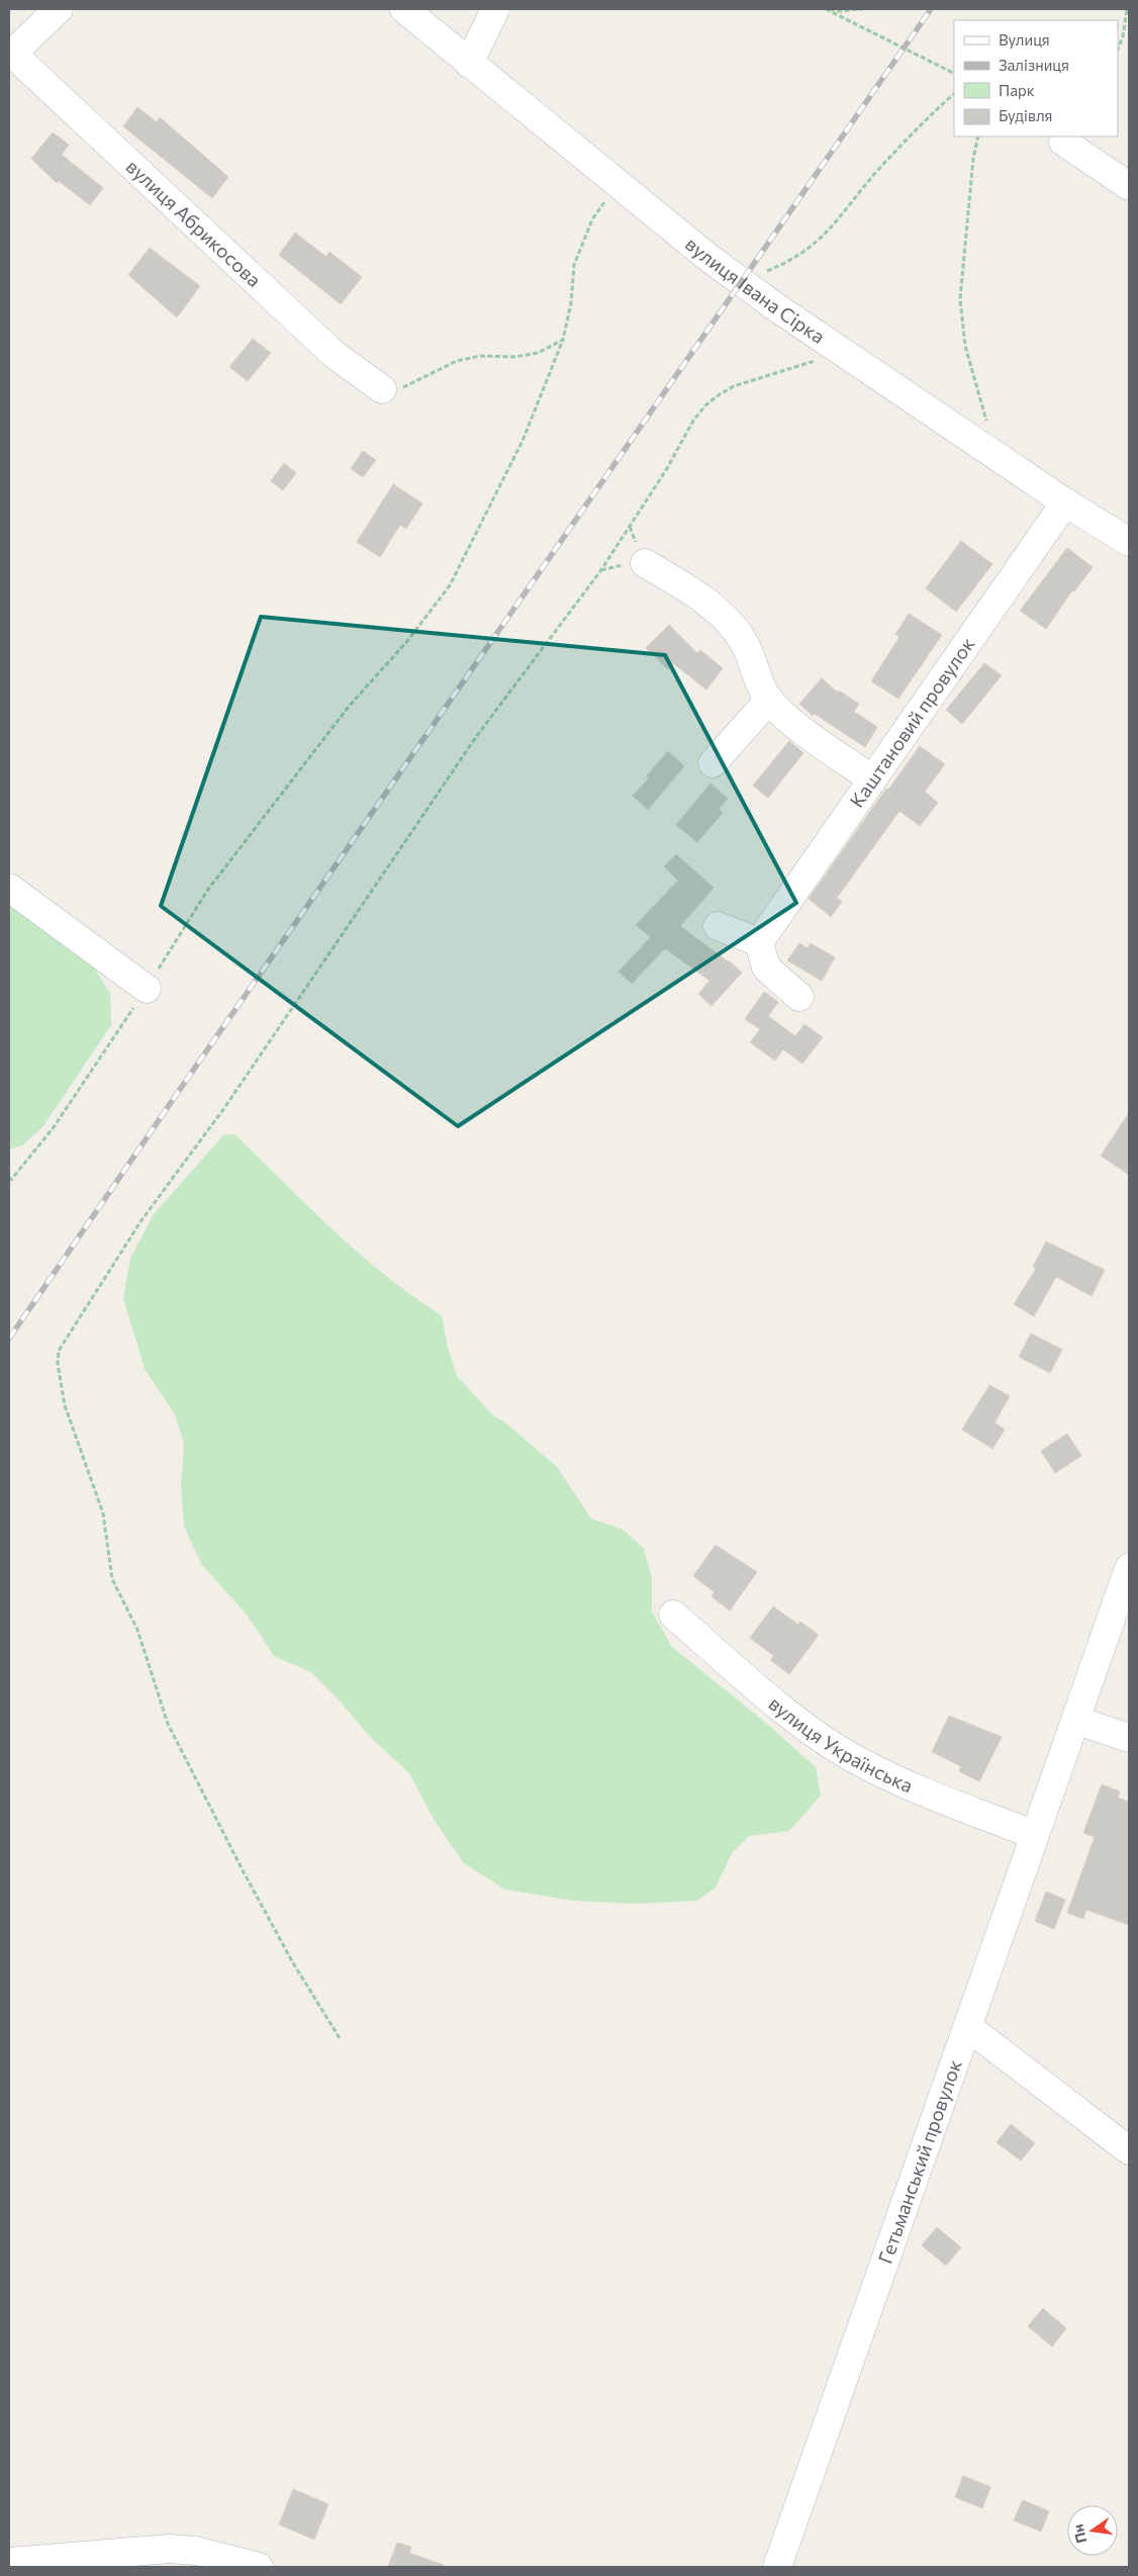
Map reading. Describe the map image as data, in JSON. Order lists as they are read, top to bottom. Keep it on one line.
{"streets":{"street":["вулиця Абрикосова","вулиця Івана Сірка","Каштановий провулок","вулиця Українська","Гетьманський провулок"]},"crossings":[["вулиця Івана Сірка","Каштановий провулок"],["вулиця Українська","Гетьманський провулок"]],"legend":["Вулиця","Залізниця","Парк","Будівля"],"north":"left"}
